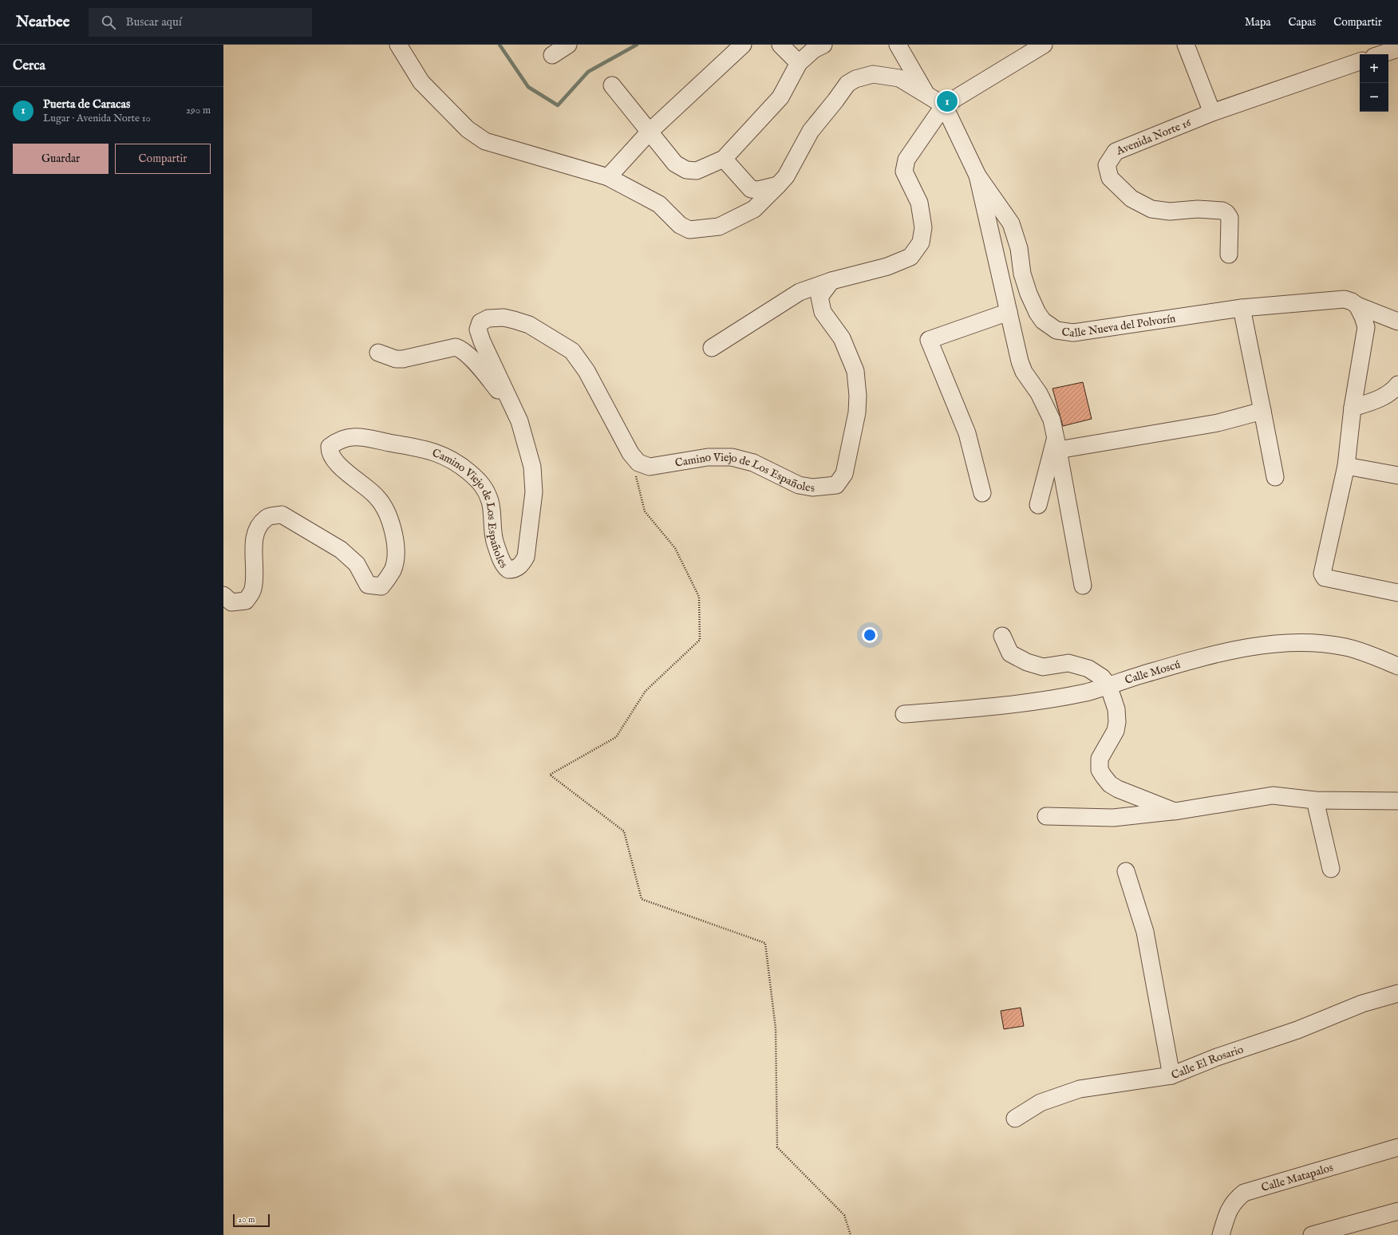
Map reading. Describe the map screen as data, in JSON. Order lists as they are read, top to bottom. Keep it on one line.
{"streets":{"street":["Avenida Norte 16","Calle Nueva del Polvorín","Camino Viejo de Los Españoles","Calle Moscú","Calle El Rosario","Calle Matapalos"]},"scale_bar":"20 m","page":{"header":"Nearbee","search":"Buscar aquí","nav":["Mapa","Capas","Compartir"],"heading":"Cerca","map_buttons":["+","−"],"list":[{"mark":"1","name":"Puerta de Caracas","note":"Lugar · Avenida Norte 10","value":"290 m"}],"pins":"1","buttons":["Guardar","Compartir"],"scale":"20 m"}}
